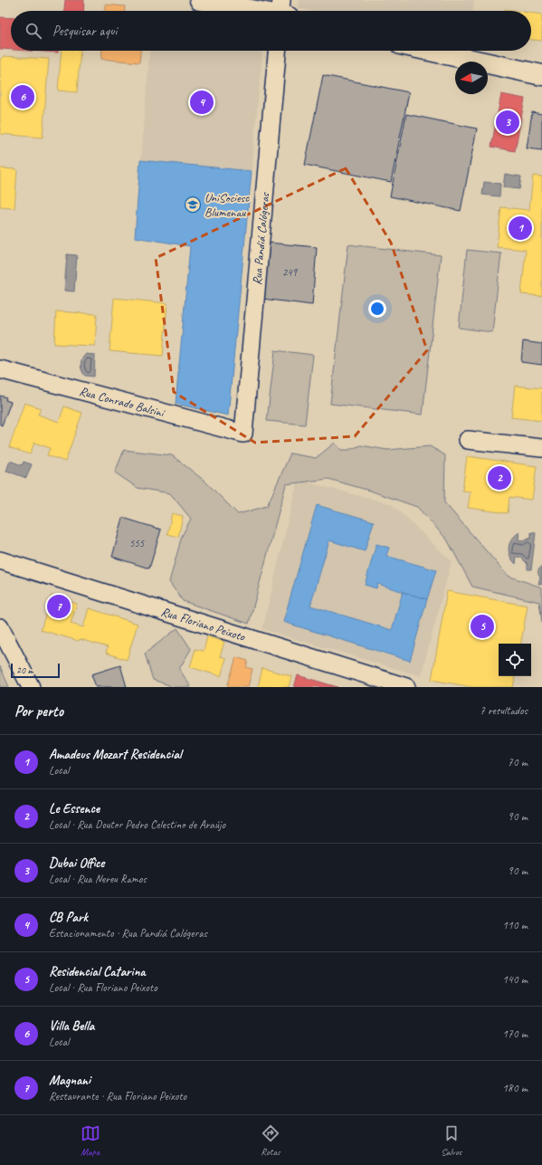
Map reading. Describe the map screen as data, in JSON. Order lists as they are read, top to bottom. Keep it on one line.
{"streets":{"street":["Rua Pandiá Calógeras","Rua Conrado Balsini","Rua Floriano Peixoto"]},"crossings":[["Rua Pandiá Calógeras","Rua Conrado Balsini"]],"places":{"school or university":["UniSociesc Blumenau"]},"house_numbers":["249","555"],"scale_bar":"20 m","north":"left","page":{"search":"Pesquisar aqui","pins":["6","4","3","1","2","7","5"],"scale":"20 m","heading":["Por perto","7 resultados"],"list":[{"mark":"1","name":"Amadeus Mozart Residencial","note":"Local","value":"70 m"},{"mark":"2","name":"Le Essence","note":"Local · Rua Doutor Pedro Celestino de Araújo","value":"90 m"},{"mark":"3","name":"Dubai Office","note":"Local · Rua Nereu Ramos","value":"90 m"},{"mark":"4","name":"CB Park","note":"Estacionamento · Rua Pandiá Calógeras","value":"110 m"},{"mark":"5","name":"Residencial Catarina","note":"Local · Rua Floriano Peixoto","value":"140 m"},{"mark":"6","name":"Villa Bella","note":"Local","value":"170 m"},{"mark":"7","name":"Magnani","note":"Restaurante · Rua Floriano Peixoto","value":"180 m"}],"nav":["Mapa","Rotas","Salvos"]}}
